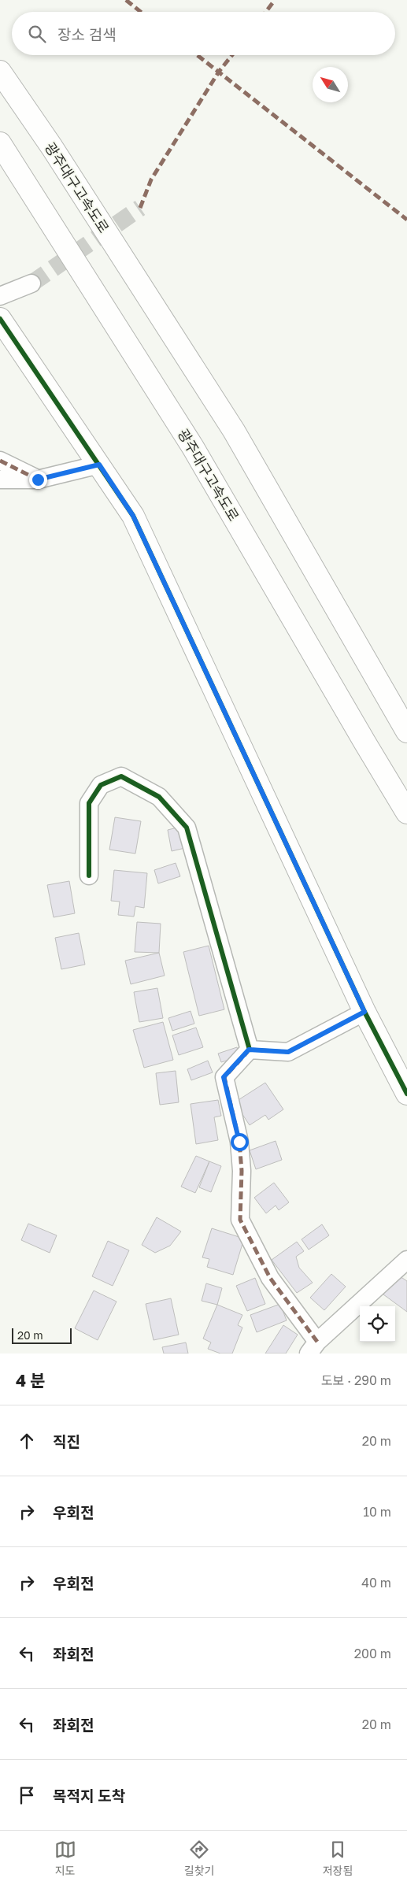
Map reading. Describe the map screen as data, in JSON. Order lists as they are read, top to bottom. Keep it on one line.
{"streets":{"main road":["광주대구고속도로"]},"scale_bar":"20 m","north":"top left","page":{"search":"장소 검색","scale":"20 m","heading":["4 분","도보 · 290 m"],"list":[["직진","20 m"],["우회전","10 m"],["우회전","40 m"],["좌회전","200 m"],["좌회전","20 m"],"목적지 도착"],"nav":["지도","길찾기","저장됨"]}}
